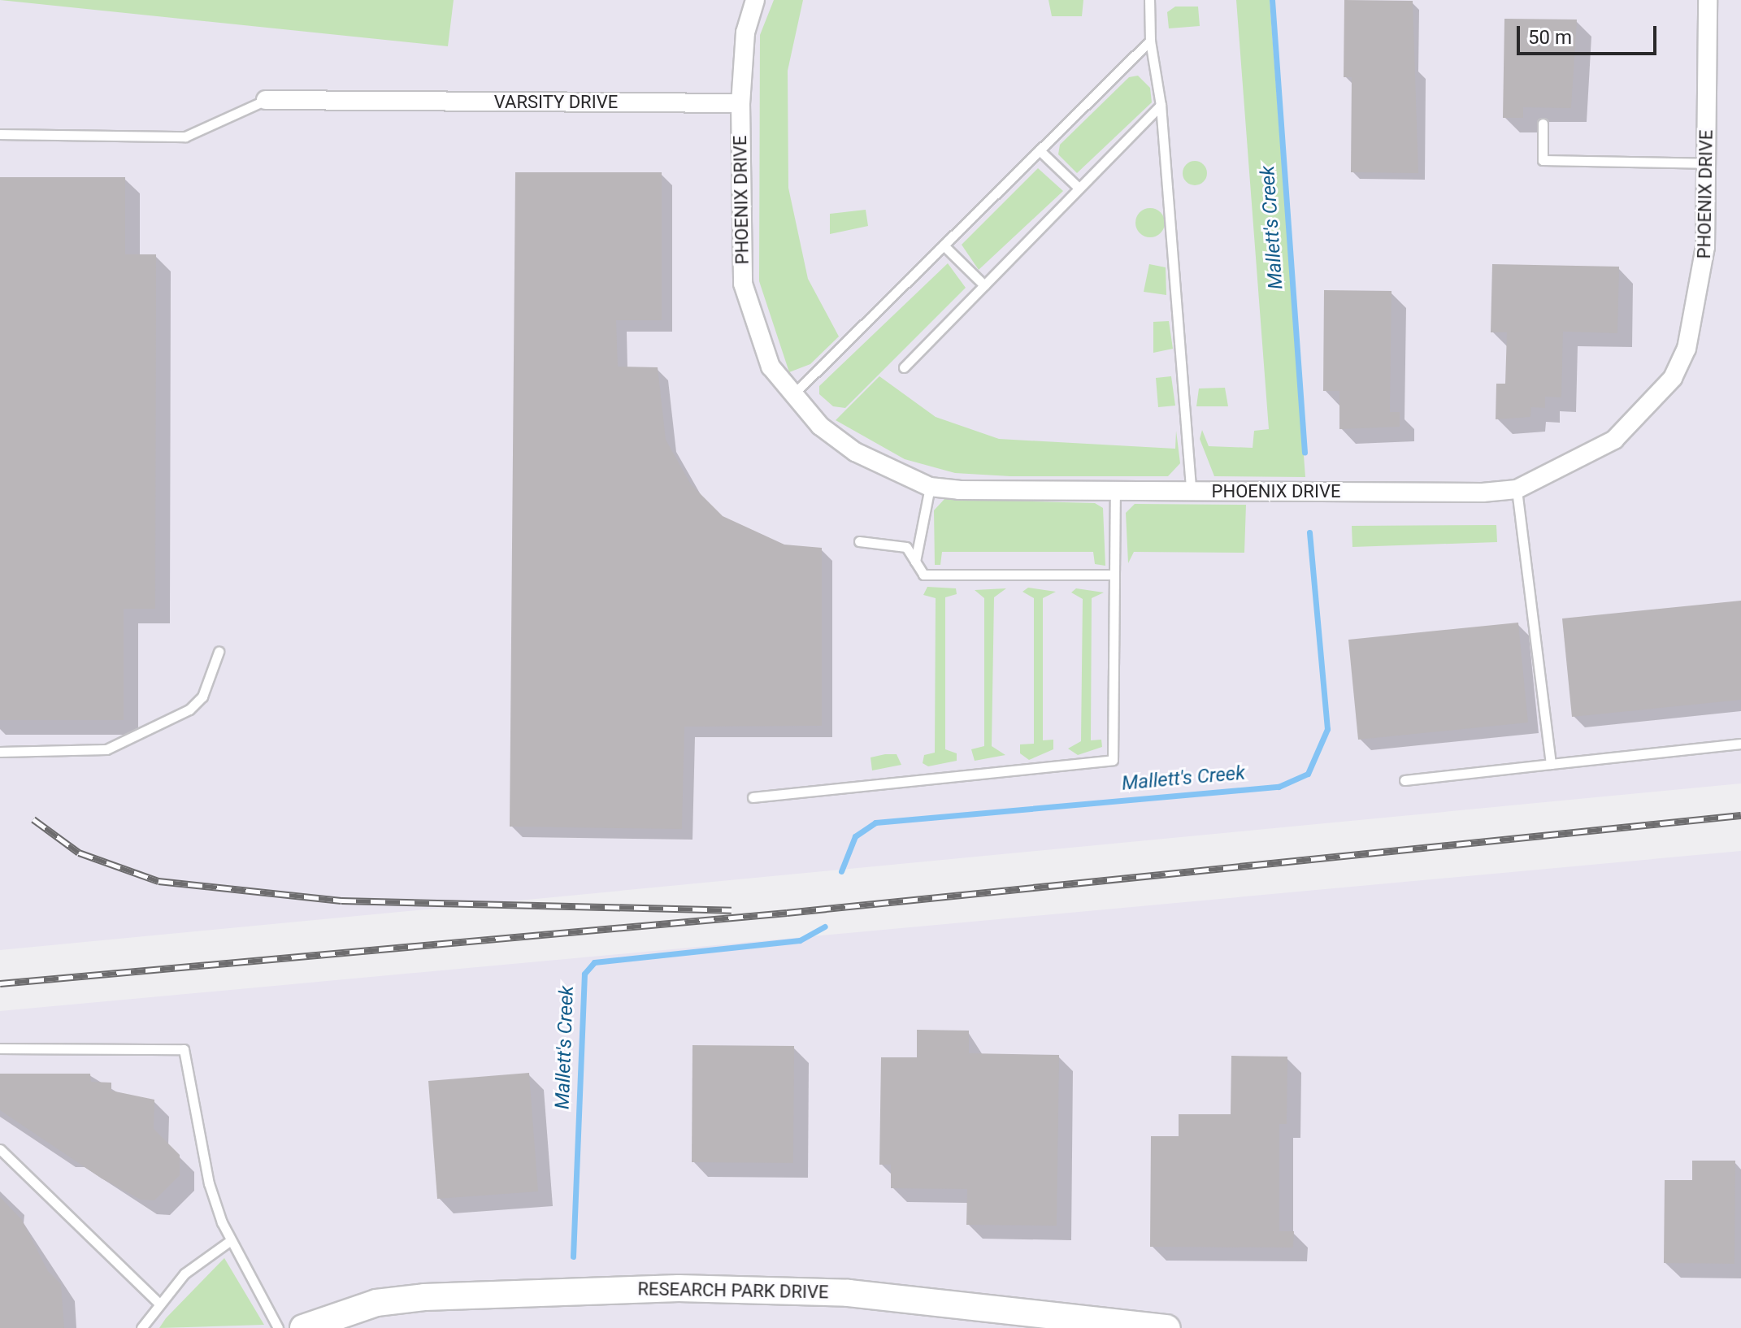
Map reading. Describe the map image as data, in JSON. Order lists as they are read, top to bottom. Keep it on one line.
{"streets":{"street":["VARSITY DRIVE","PHOENIX DRIVE","RESEARCH PARK DRIVE"]},"crossings":[["VARSITY DRIVE","PHOENIX DRIVE"]],"water":["Mallett's Creek"],"scale_bar":"50 m"}
